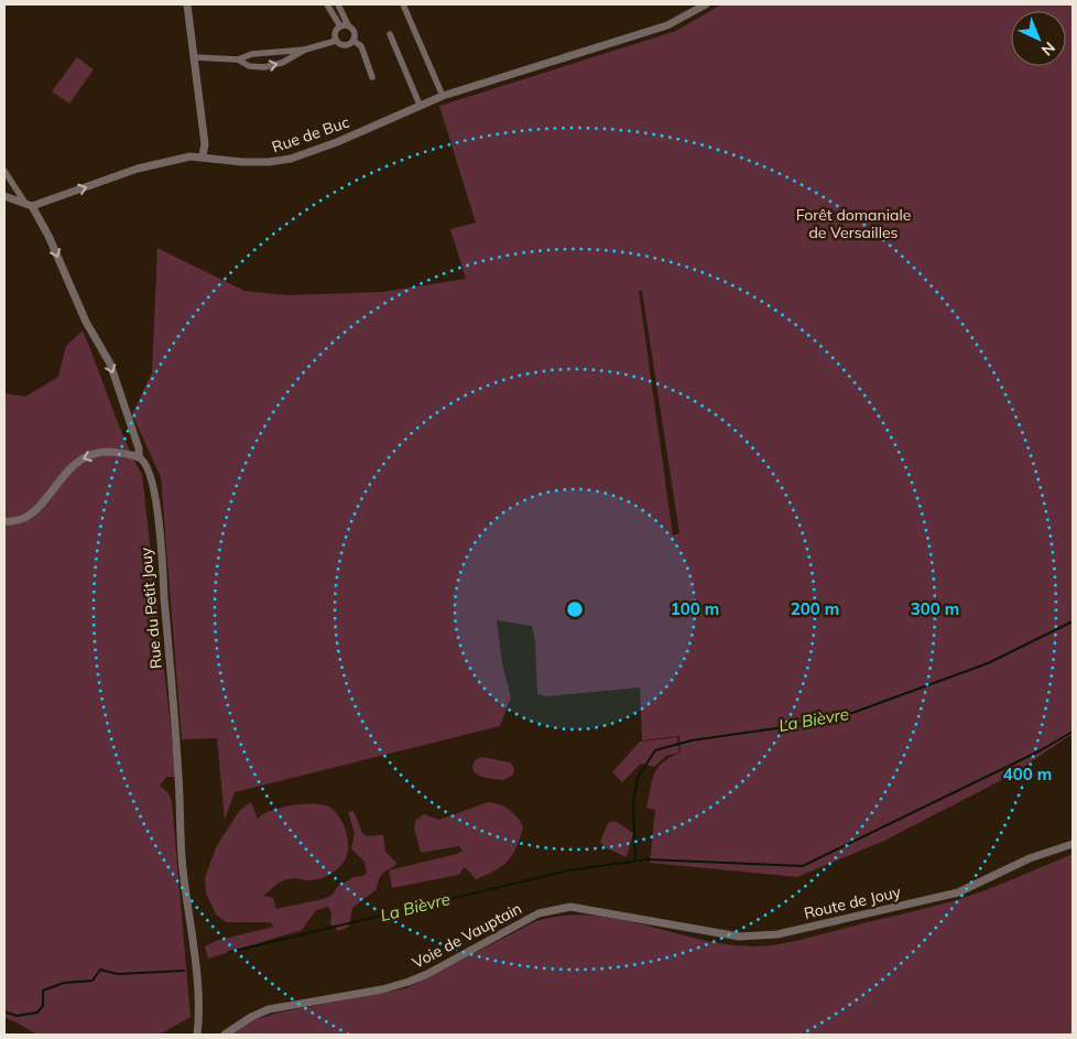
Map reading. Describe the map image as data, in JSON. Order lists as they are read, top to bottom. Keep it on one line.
{"streets":{"street":["Rue de Buc","Rue du Petit Jouy","Route de Jouy","Voie de Vauptain"]},"crossings":[["Rue de Buc","Rue du Petit Jouy"],["Route de Jouy","Voie de Vauptain"]],"water":["La Bièvre"],"parks":["Forêt domaniale de Versailles"],"north":"bottom right","rings":["100 m","200 m","300 m","400 m"]}
